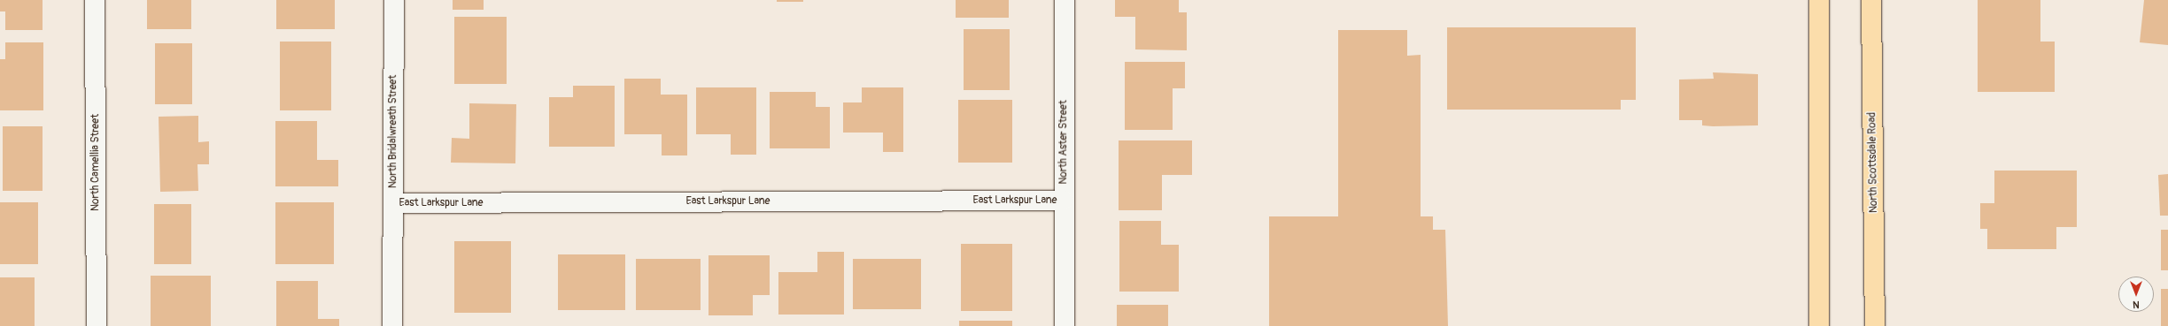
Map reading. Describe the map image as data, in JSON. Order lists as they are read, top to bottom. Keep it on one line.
{"streets":{"main road":["North Scottsdale Road"],"street":["North Bridalwreath Street","North Aster Street","North Camellia Street","East Larkspur Lane"]},"crossings":[["North Bridalwreath Street","East Larkspur Lane"],["North Aster Street","East Larkspur Lane"]],"north":"bottom"}
